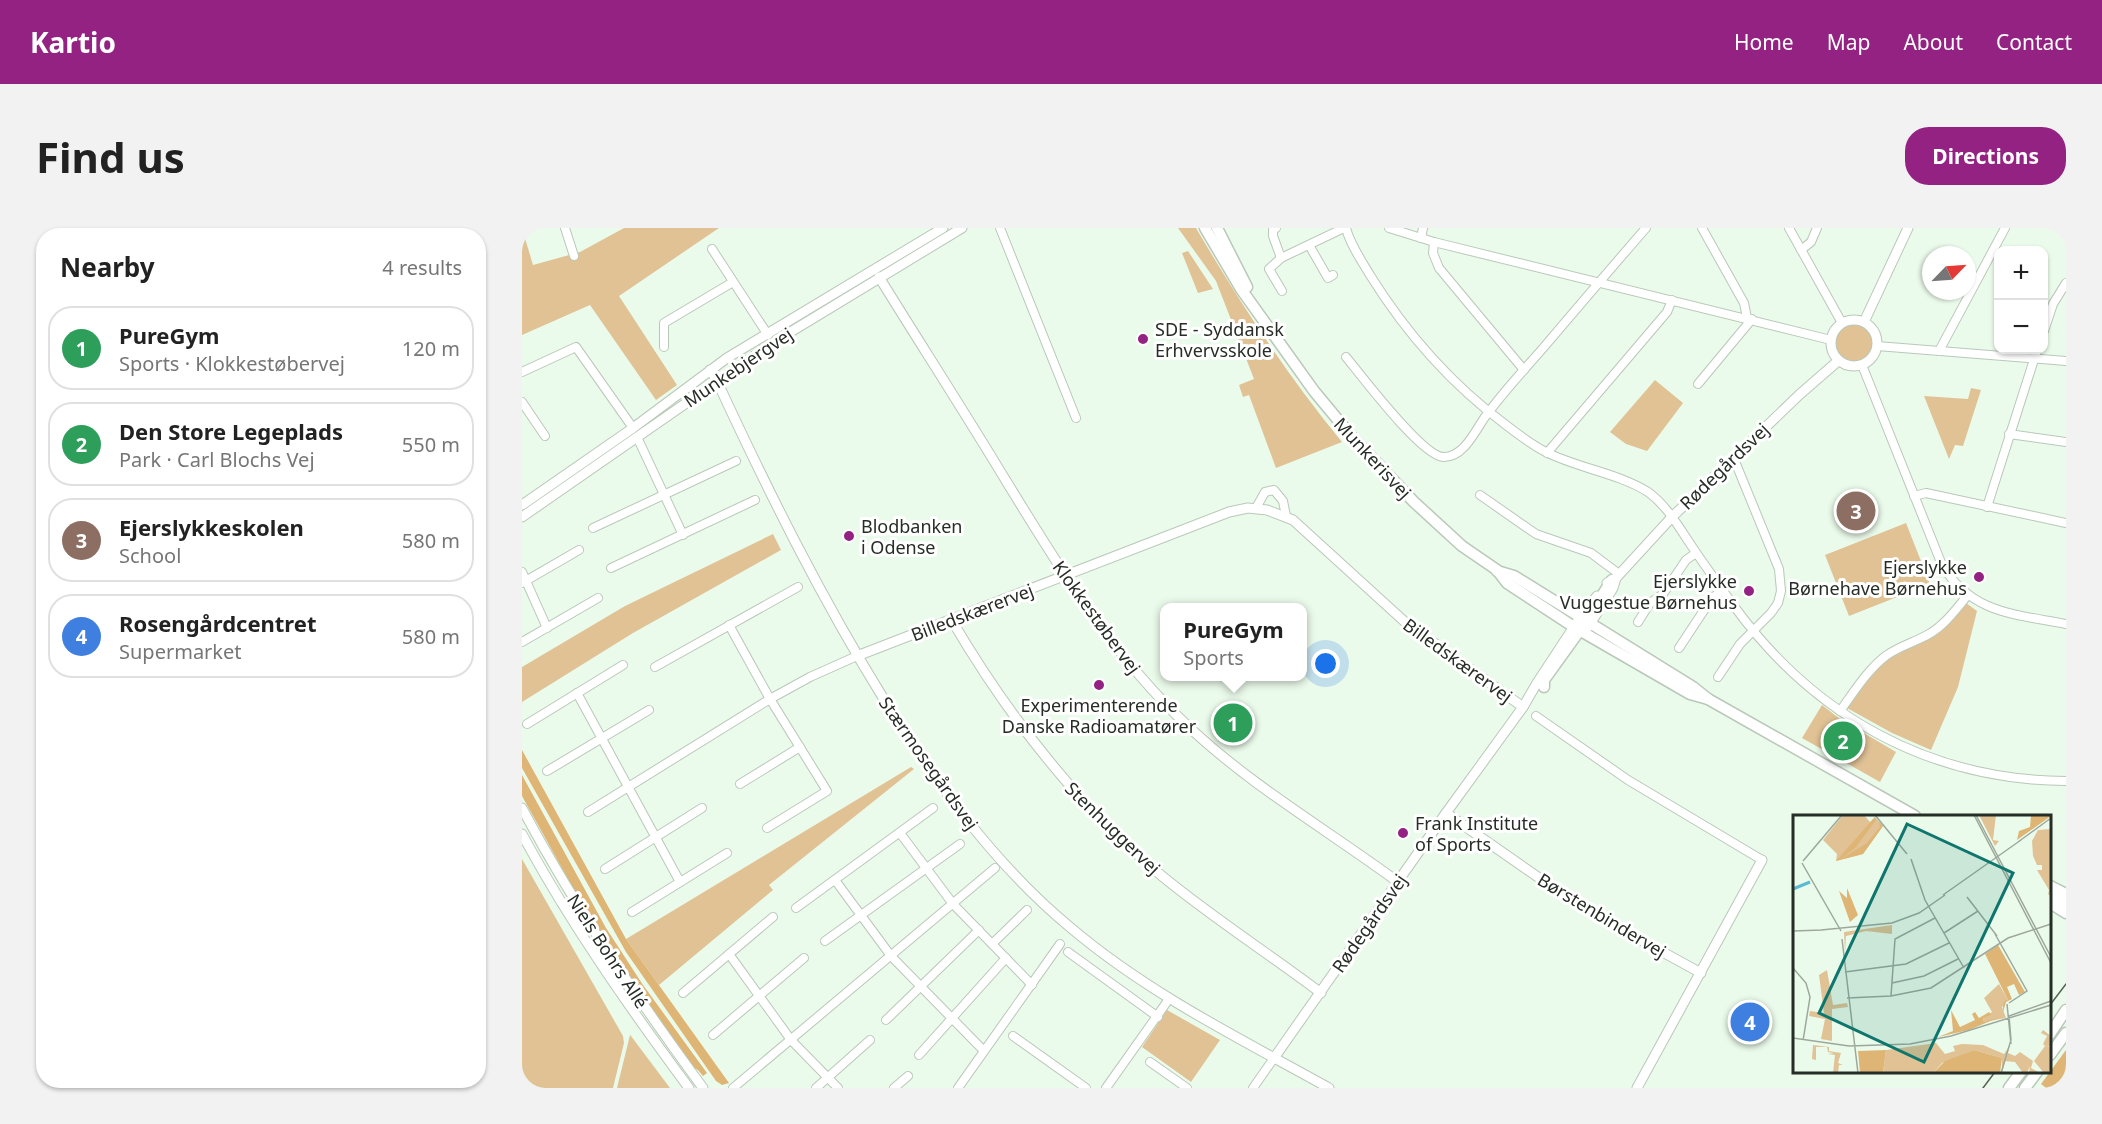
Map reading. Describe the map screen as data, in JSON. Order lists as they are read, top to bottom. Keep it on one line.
{"streets":{"main road":["Munkerisvej"],"street":["Munkebjergvej","Rødegårdsvej","Billedskærervej","Klokkestøbervej","Stærmosegårdsvej","Stenhuggervej","Børstenbindervej","Niels Bohrs Allé"]},"crossings":[["Munkebjergvej","Klokkestøbervej"],["Munkebjergvej","Stærmosegårdsvej"],["Munkerisvej","Rødegårdsvej"],["Rødegårdsvej","Billedskærervej"],["Rødegårdsvej","Klokkestøbervej"],["Rødegårdsvej","Stærmosegårdsvej"],["Rødegårdsvej","Stenhuggervej"],["Rødegårdsvej","Børstenbindervej"],["Billedskærervej","Klokkestøbervej"],["Billedskærervej","Stærmosegårdsvej"],["Billedskærervej","Stenhuggervej"]],"places":["SDE - Syddansk Erhvervsskole","Blodbanken i Odense","Ejerslykke Børnehave Børnehus","Ejerslykke Vuggestue Børnehus","Experimenterende Danske Radioamatører","Frank Institute of Sports"],"north":"top right","page":{"header":"Kartio","nav":["Home","Map","About","Contact"],"buttons":"Directions","title":"Find us","heading":["Nearby","4 results"],"map_buttons":["+","−"],"list":[{"mark":"1","name":"PureGym","note":"Sports · Klokkestøbervej","value":"120 m"},{"mark":"2","name":"Den Store Legeplads","note":"Park · Carl Blochs Vej","value":"550 m"},{"mark":"3","name":"Ejerslykkeskolen","note":"School","value":"580 m"},{"mark":"4","name":"Rosengårdcentret","note":"Supermarket","value":"580 m"}],"pins":["3","1","2","4"],"popup":["PureGym","Sports"]}}
